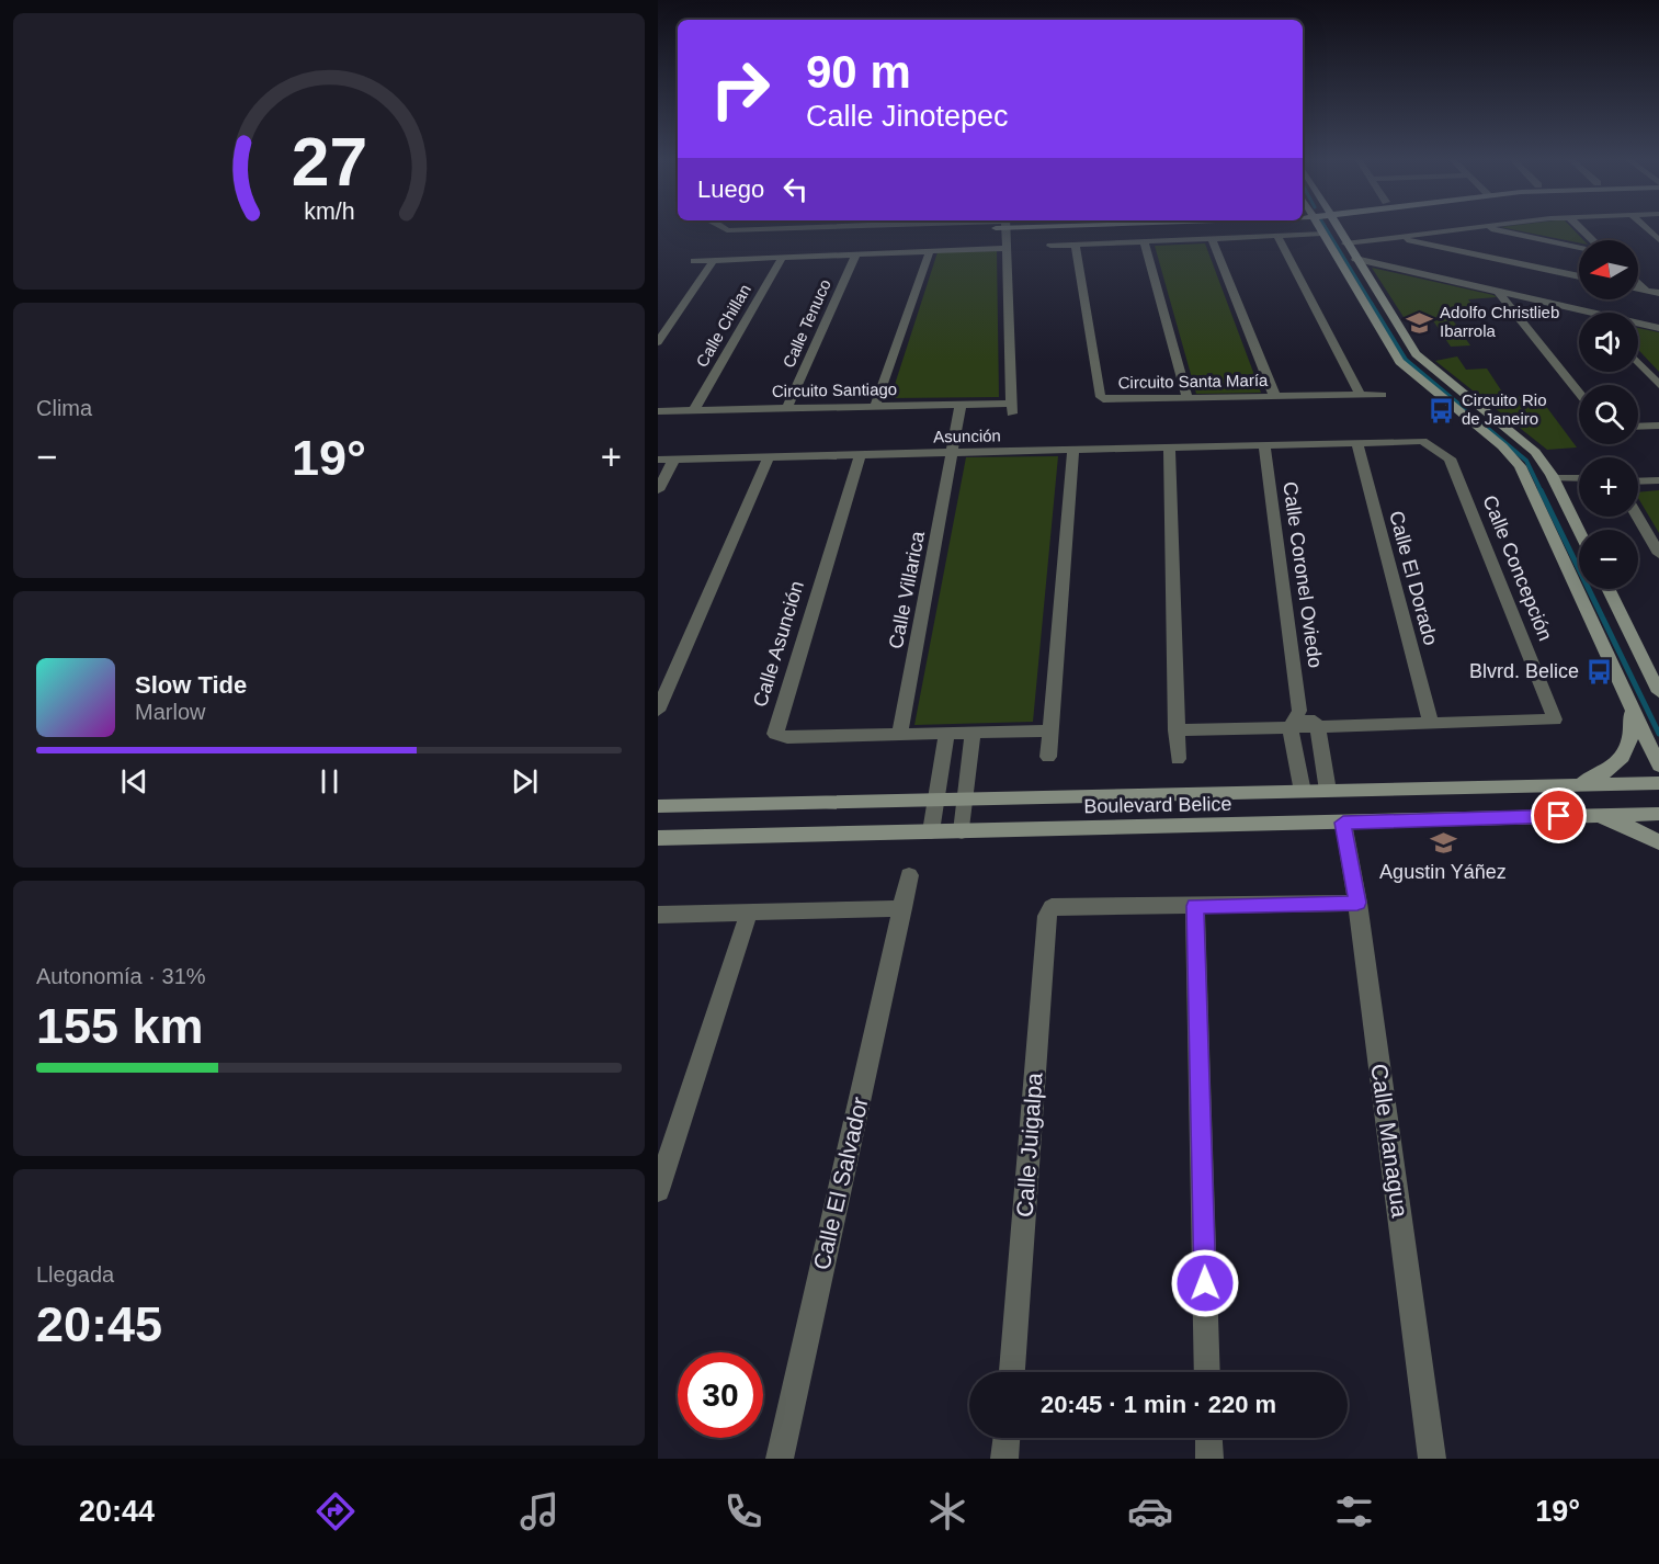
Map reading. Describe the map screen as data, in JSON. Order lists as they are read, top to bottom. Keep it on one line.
{"streets":{"street":["Calle Tenuco","Calle Chillan","Circuito Santa María","Circuito Santiago","Asunción","Calle Concepción","Calle Coronel Oviedo","Calle El Dorado","Calle Villarica","Calle Asunción","Boulevard Belice","Calle Managua","Calle Juigalpa","Calle El Salvador"]},"crossings":[["Calle Tenuco","Circuito Santiago"],["Calle Chillan","Circuito Santiago"],["Circuito Santiago","Calle Villarica"],["Asunción","Calle Concepción"],["Asunción","Calle Villarica"],["Asunción","Calle Asunción"],["Calle Concepción","Calle Coronel Oviedo"],["Calle Concepción","Calle El Dorado"],["Calle Villarica","Calle Asunción"],["Boulevard Belice","Calle Managua"]],"places":{"school or university":["Adolfo Christlieb Ibarrola","Agustin Yáñez"],"bus stop":["Circuito Rio de Janeiro","Blvrd. Belice"]},"north":"left","page":{"turn":["90 m","Calle Jinotepec"],"then":"Luego","map_buttons":["+","−"],"tile":["Clima",["Autonomía · 31%","155 km"],["Llegada","20:45"]],"heat":["−","19°","+"],"song":["Slow Tide","Marlow"],"limit":"30","trip":"20:45 · 1 min · 220 m","tabs":["20:44","19°"],"gauge":["27","km/h"]}}
